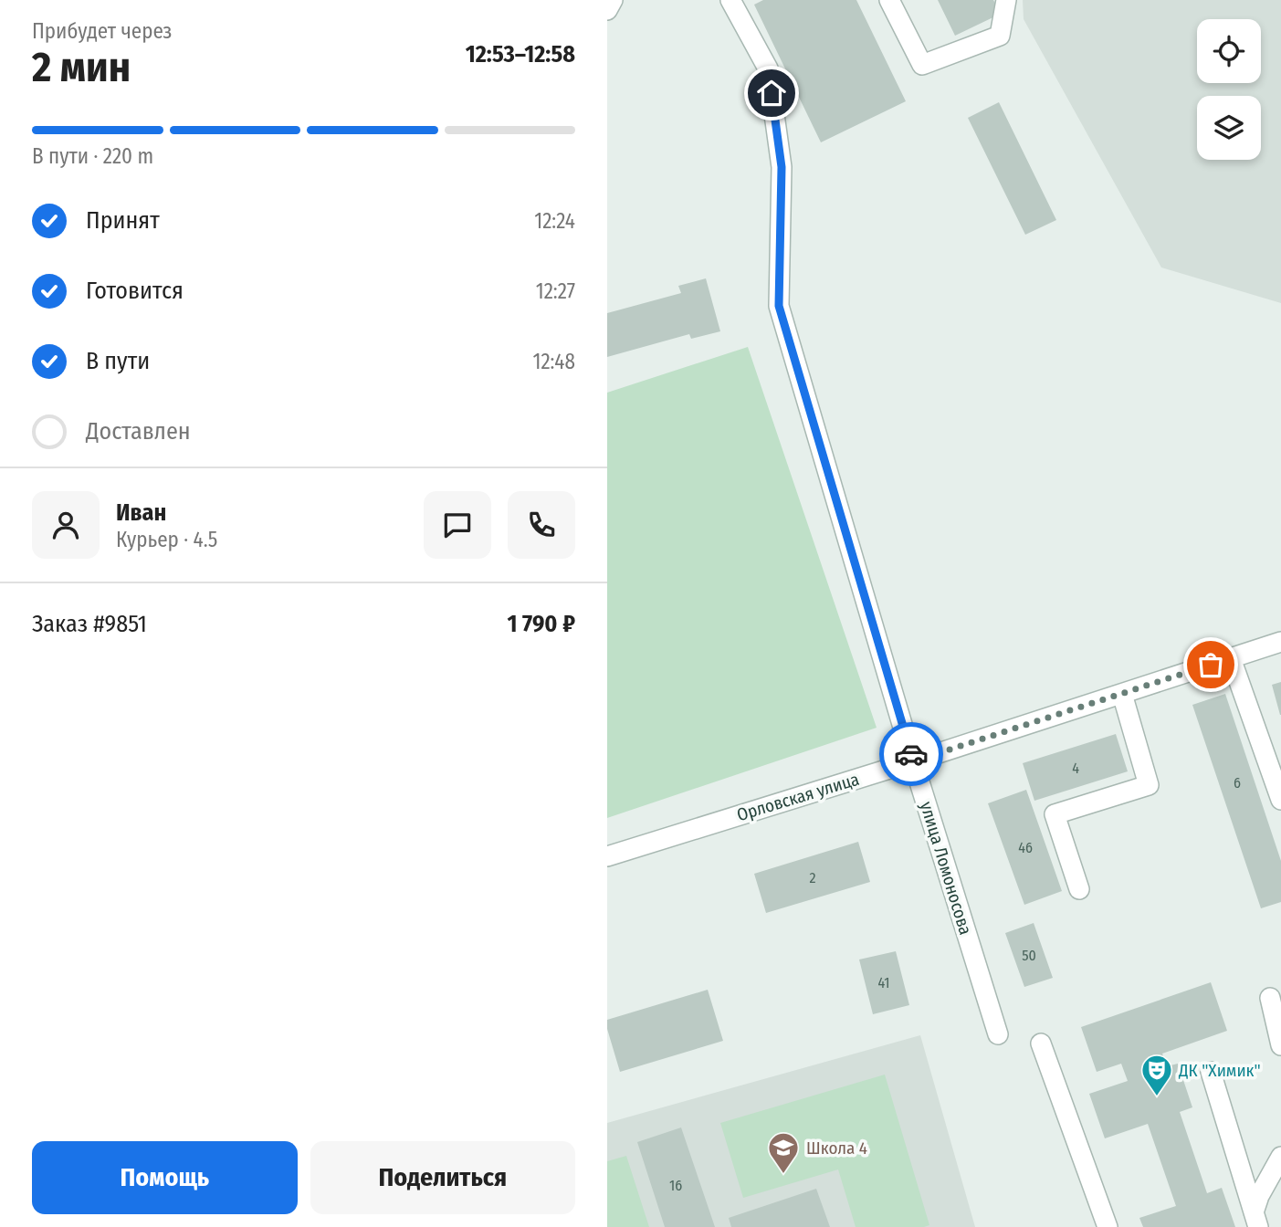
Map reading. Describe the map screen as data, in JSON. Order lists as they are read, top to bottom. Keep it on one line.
{"streets":{"street":["Орловская улица","улица Ломоносова"]},"crossings":[["Орловская улица","улица Ломоносова"]],"places":{"theatre":["ДК \"Химик\""],"school or university":["Школа 4"]},"house_numbers":["4","6","46","2","50","41","16"],"page":{"heading":["2 мин","Прибудет через","12:53–12:58"],"panel":["Иван","Курьер · 4.5","Заказ #9851","1 790 ₽"],"bar":"В пути · 220 m","list":[["Принят","12:24"],["Готовится","12:27"],["В пути","12:48"],"Доставлен"],"buttons":["Помощь","Поделиться"]}}
